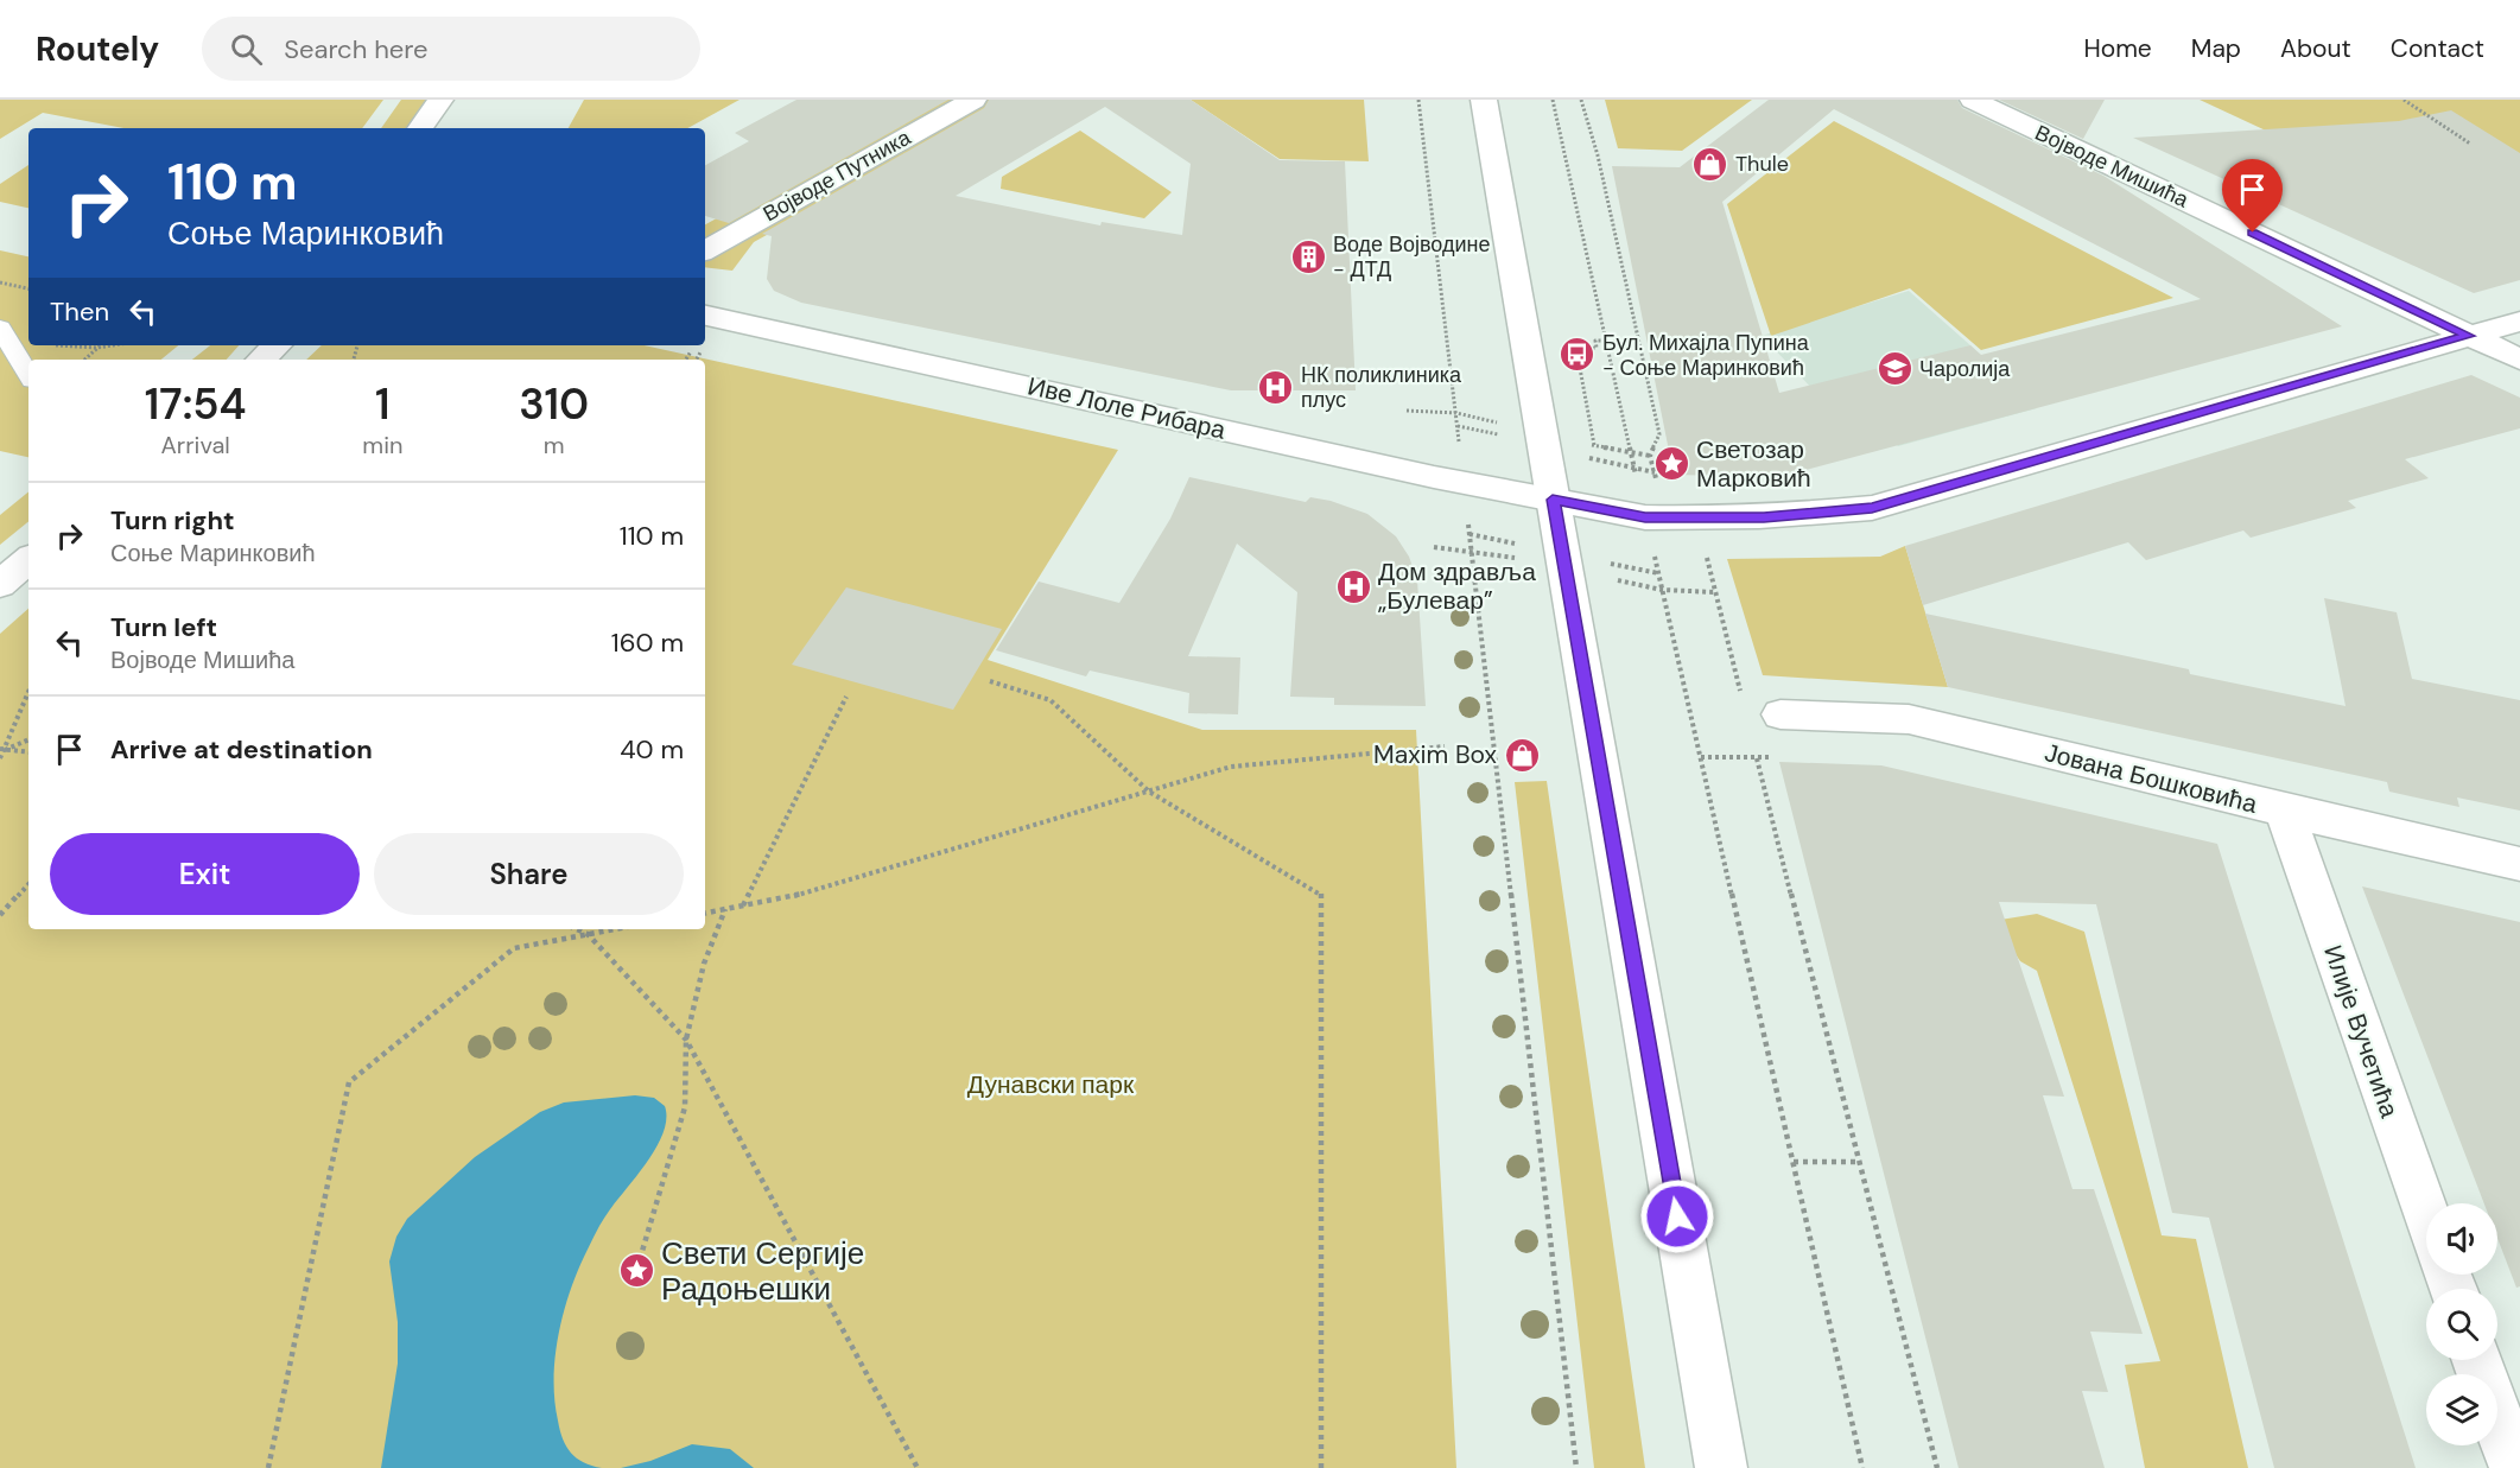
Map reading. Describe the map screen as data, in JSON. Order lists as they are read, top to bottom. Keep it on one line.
{"streets":{"street":["Војводе Мишића","Војводе Путника","Иве Лоле Рибара","Јована Бошковића","Илије Вучетића"]},"crossings":[["Војводе Мишића","Иве Лоле Рибара"],["Јована Бошковића","Илије Вучетића"]],"parks":["Дунавски парк"],"places":{"shop":["Thule","Maxim Box"],"building":["Воде Војводине - ДТД"],"bus stop":["Бул. Михајла Пупина - Соње Маринковић"],"school or university":["Чаролија"],"hospital":["НК поликлиника плус","Дом здравља „Булевар”"],"place":["Светозар Марковић","Свети Сергије Радоњешки"]},"page":{"header":"Routely","search":"Search here","nav":["Home","Map","About","Contact"],"turn":["110 m","Соње Маринковић"],"then":"Then","eta":["17:54","Arrival","1","min","310","m"],"list":[{"name":"Turn right","note":"Соње Маринковић","value":"110 m"},{"name":"Turn left","note":"Војводе Мишића","value":"160 m"},{"name":"Arrive at destination","value":"40 m"}],"buttons":["Exit","Share"]}}
